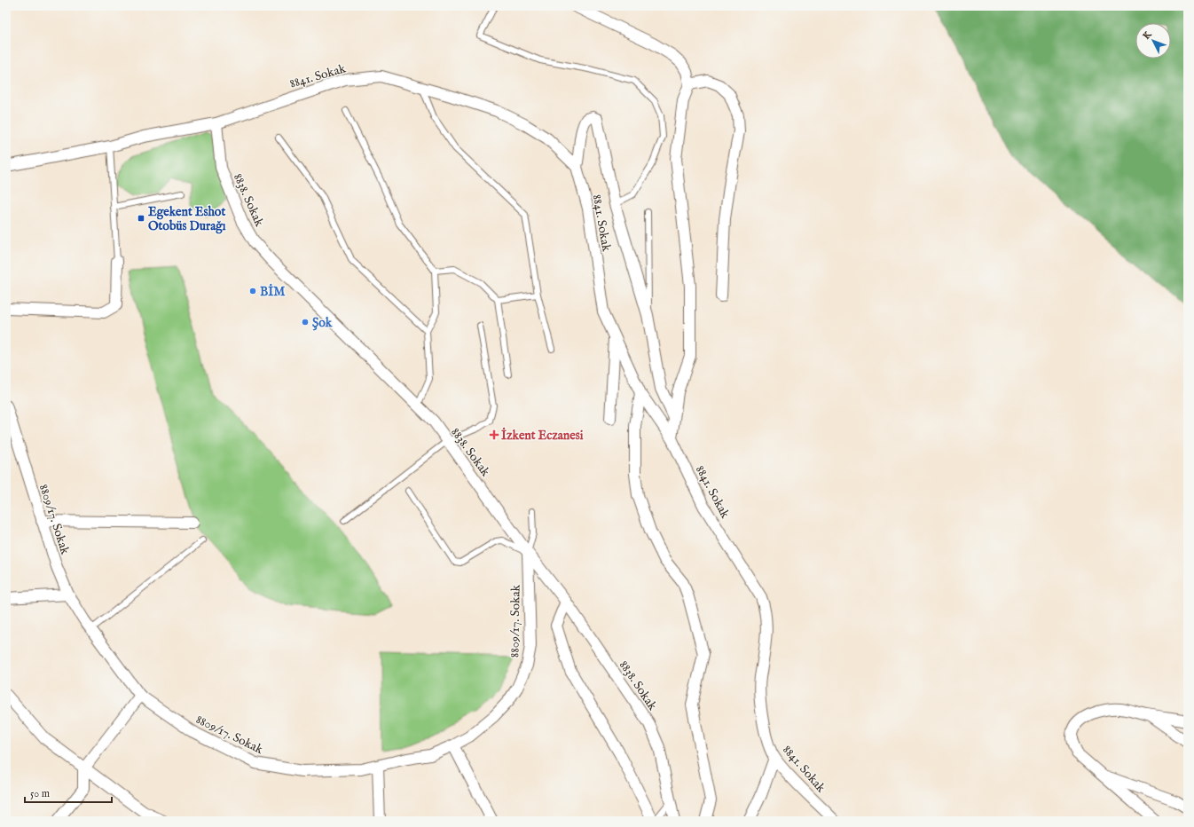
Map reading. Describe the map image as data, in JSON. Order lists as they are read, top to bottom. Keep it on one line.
{"streets":{"street":["8841. Sokak","8838. Sokak","8809/17. Sokak"]},"crossings":[["8841. Sokak","8838. Sokak"],["8838. Sokak","8809/17. Sokak"]],"places":{"transit":["Egekent Eshot Otobüs Durağı"],"other":["BİM","Şok"],"health":["İzkent Eczanesi"]},"scale_bar":"50 m","north":"top left"}
